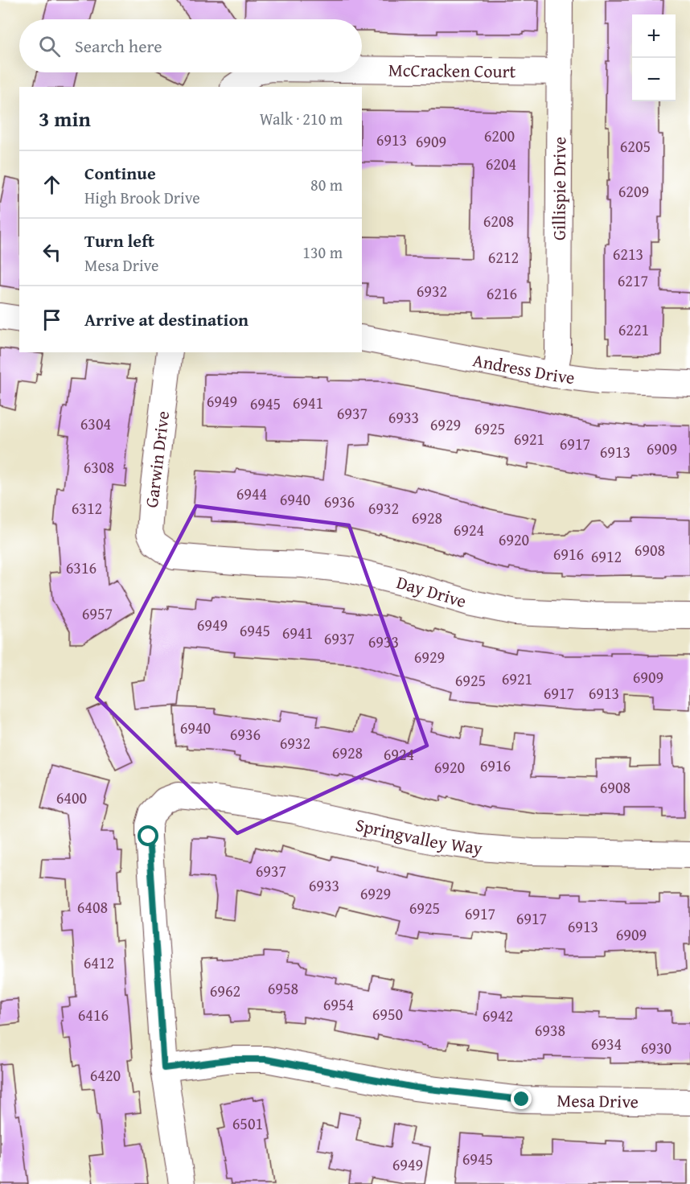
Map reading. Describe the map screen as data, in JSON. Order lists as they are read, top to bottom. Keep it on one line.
{"streets":{"street":["McCracken Court","Gillispie Drive","Andress Drive","Garwin Drive","Day Drive","Springvalley Way","Mesa Drive"]},"crossings":[["McCracken Court","Gillispie Drive"],["Gillispie Drive","Andress Drive"],["Garwin Drive","Day Drive"],["Springvalley Way","Mesa Drive"]],"house_numbers":["6200","6913","6909","6205","6204","6209","6208","6213","6212","6217","6932","6216","6221","6949","6941","6945","6937","6933","6304","6929","6925","6921","6917","6909","6913","6308","6944","6940","6936","6312","6932","6928","6924","6920","6908","6916","6912","6316","6957","6949","6945","6941","6937","6933","6929","6909","6921","6925","6917","6913","6940","6936","6932","6928","6924","6916","6920","6908","6400","6937","6933","6929","6408","6925","6917","6917","6913","6909","6412","6958","6962","6954","6950","6416","6942","6938","6934","6930","6420","6501","6945","6949"],"page":{"map_buttons":["+","−"],"search":"Search here","heading":["3 min","Walk · 210 m"],"list":[["Continue","High Brook Drive","80 m"],["Turn left","Mesa Drive","130 m"],"Arrive at destination"]}}
